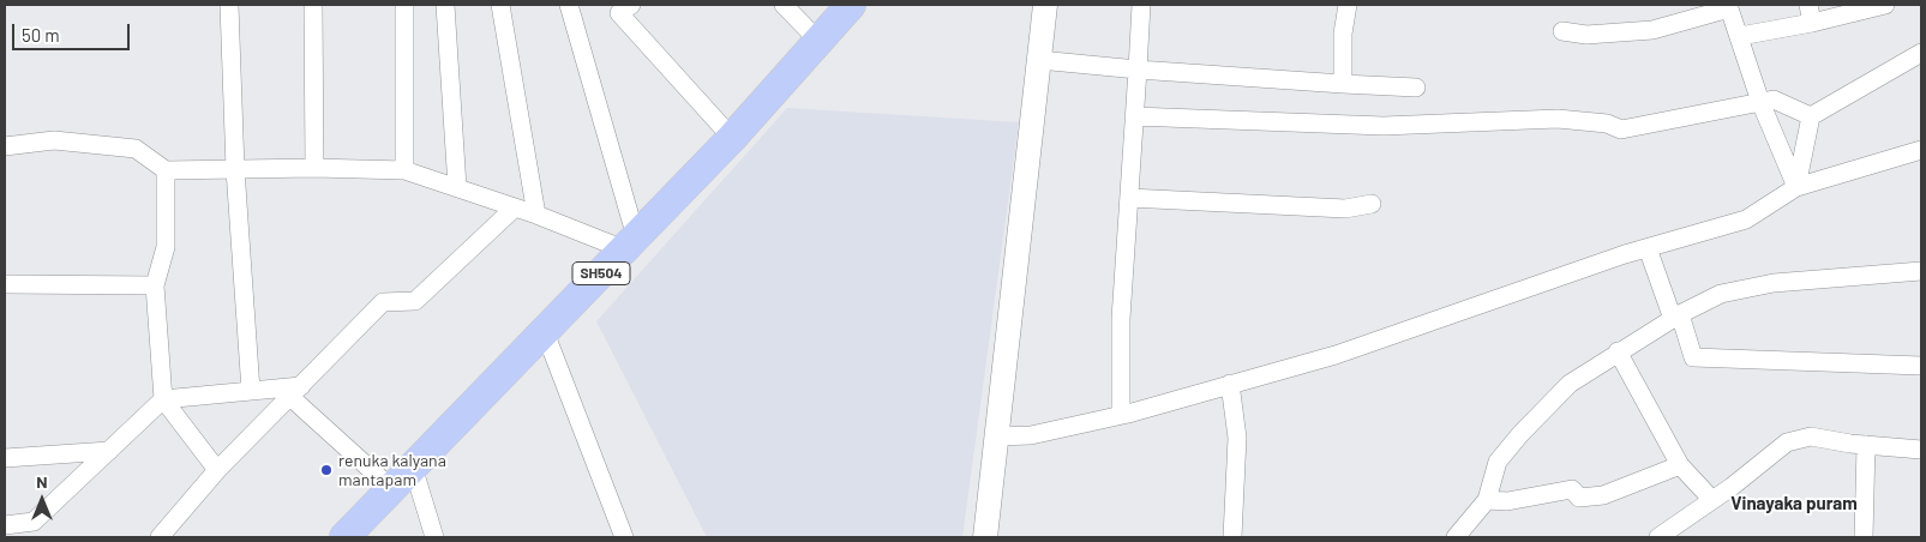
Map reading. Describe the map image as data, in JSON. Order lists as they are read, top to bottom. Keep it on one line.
{"streets":{"main road":["SH504"]},"districts":["Vinayaka puram"],"places":["renuka kalyana mantapam"],"scale_bar":"50 m","north":"top"}
